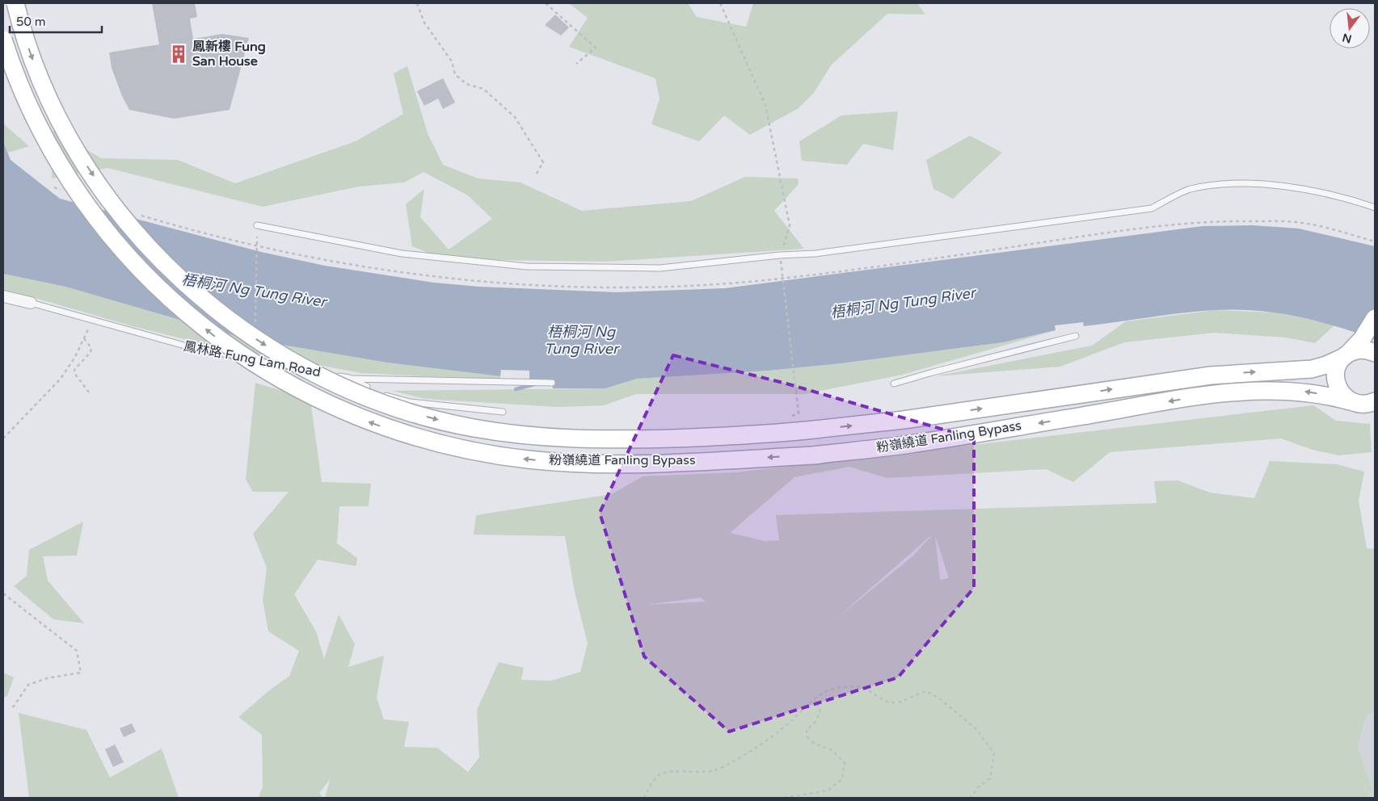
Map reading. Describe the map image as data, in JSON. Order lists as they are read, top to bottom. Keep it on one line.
{"streets":{"main road":["粉嶺繞道 Fanling Bypass"],"street":["鳳林路 Fung Lam Road"]},"water":["梧桐河 Ng Tung River"],"places":{"building":["鳳新樓 Fung San House"]},"scale_bar":"50 m","north":"bottom"}
